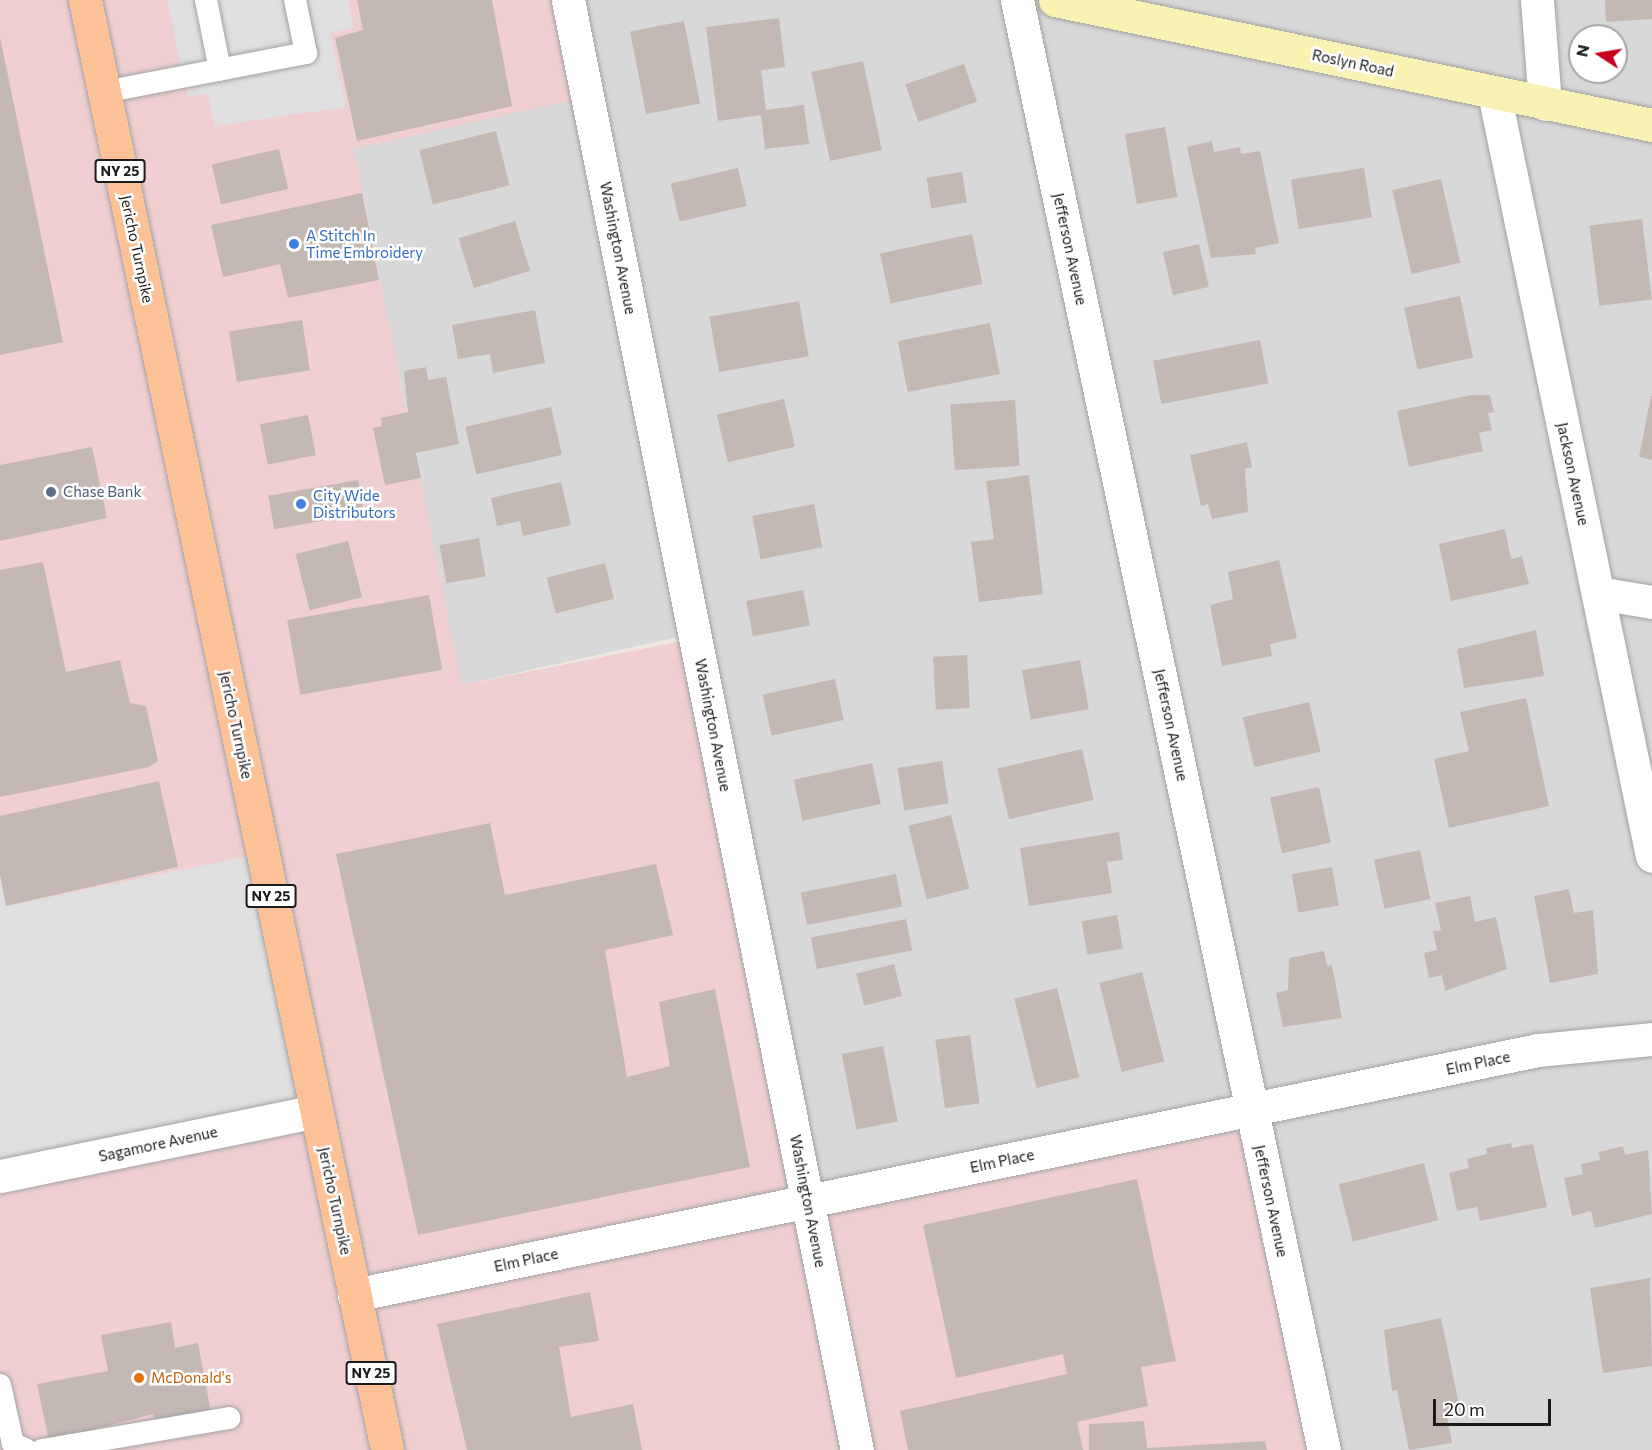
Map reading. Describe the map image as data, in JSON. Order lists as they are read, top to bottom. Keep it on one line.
{"streets":{"main road":["Roslyn Road","NY 25","Jericho Turnpike"],"street":["Washington Avenue","Jefferson Avenue","Jackson Avenue","Elm Place","Sagamore Avenue"]},"crossings":[["Roslyn Road","Jackson Avenue"],["Washington Avenue","Elm Place"],["Jericho Turnpike","Elm Place"],["Jericho Turnpike","Sagamore Avenue"],["Jefferson Avenue","Elm Place"]],"places":["A Stitch In Time Embroidery","Chase Bank","City Wide Distributors","McDonald's"],"scale_bar":"20 m","north":"left"}
